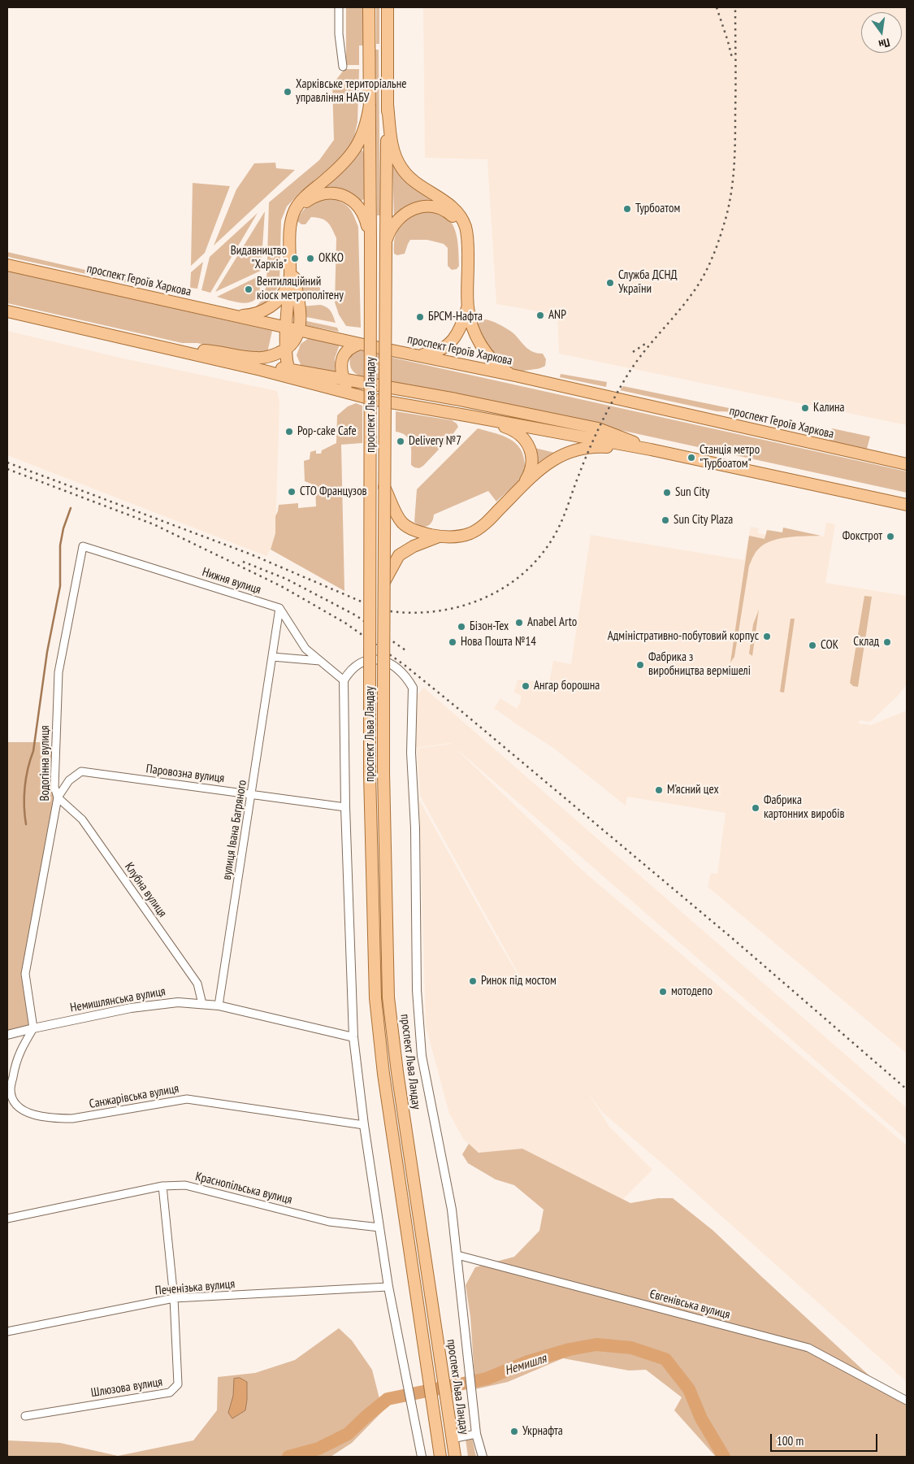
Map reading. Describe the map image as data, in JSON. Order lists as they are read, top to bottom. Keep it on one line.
{"streets":{"main road":["проспект Героїв Харкова","проспект Льва Ландау"],"street":["Нижня вулиця","Водогінна вулиця","Паровозна вулиця","вулиця Івана Багряного","Клубна вулиця","Немишлянська вулиця","Санжарівська вулиця","Краснопільська вулиця","Печенізька вулиця","Євгенівська вулиця","Шлюзова вулиця"]},"crossings":[["Нижня вулиця","Водогінна вулиця"],["Нижня вулиця","вулиця Івана Багряного"],["Водогінна вулиця","Паровозна вулиця"],["Водогінна вулиця","Клубна вулиця"],["Водогінна вулиця","Немишлянська вулиця"],["Водогінна вулиця","Санжарівська вулиця"],["Паровозна вулиця","вулиця Івана Багряного"],["Паровозна вулиця","Клубна вулиця"],["вулиця Івана Багряного","Немишлянська вулиця"],["Клубна вулиця","Немишлянська вулиця"],["Немишлянська вулиця","Санжарівська вулиця"],["Краснопільська вулиця","Шлюзова вулиця"],["Печенізька вулиця","Шлюзова вулиця"]],"water":["Немишля"],"places":["Харківське територіальне управління НАБУ","Турбоатом","Видавництво \"Харків\"","ОККО","Служба ДСНД України","Вентиляційний кіоск метрополітену","ANP","БРСМ-Нафта","Калина","Pop-cake Cafe","Delivery №7","Станція метро \"Турбоатом\"","СТО Французов","Sun City","Sun City Plaza","Фокстрот","Anabel Arto","Бізон-Тех","Адміністративно-побутовий корпус","Нова Пошта №14","Склад","СОК","Фабрика з виробництва вермішелі","Ангар борошна","М’ясний цех","Фабрика картонних виробів","Ринок під мостом","мотодепо","Укрнафта"],"scale_bar":"100 m","north":"bottom"}
